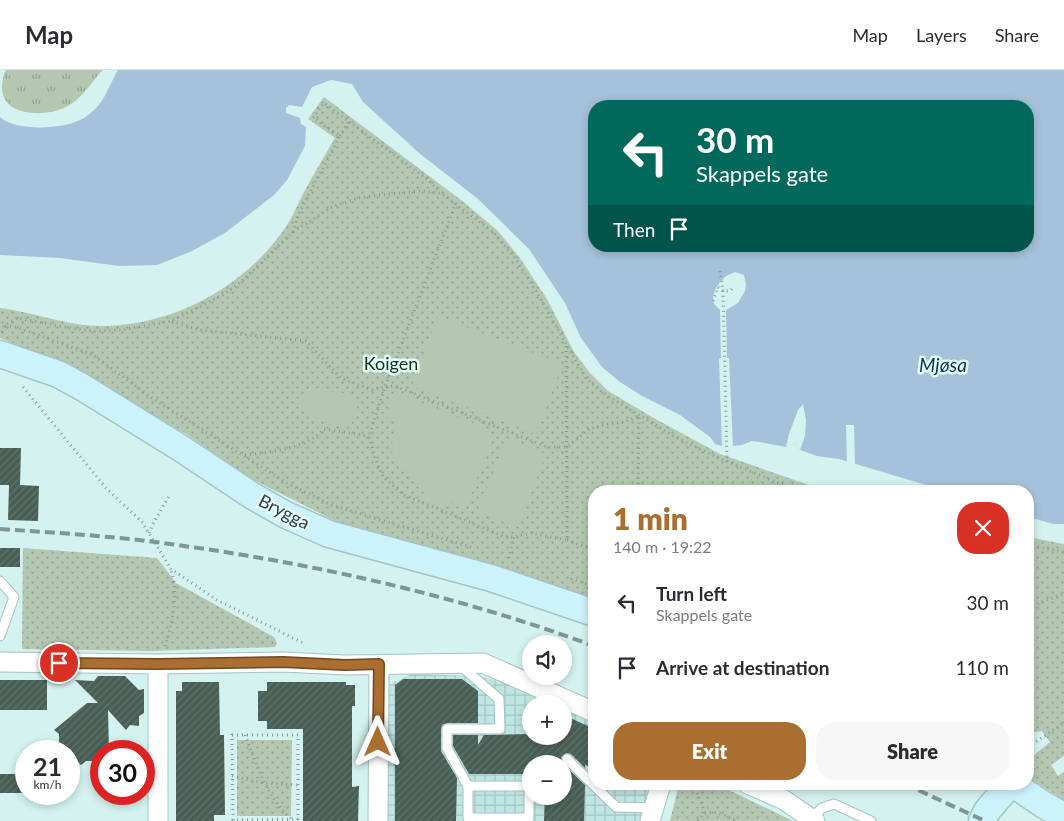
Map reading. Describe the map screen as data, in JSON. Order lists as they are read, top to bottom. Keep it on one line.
{"streets":{"street":["Brygga"]},"water":["Mjøsa"],"parks":["Koigen"],"page":{"header":"Map","nav":["Map","Layers","Share"],"turn":["30 m","Skappels gate"],"then":"Then","heading":["1 min","140 m · 19:22"],"list":[{"name":"Turn left","note":"Skappels gate","value":"30 m"},{"name":"Arrive at destination","value":"110 m"}],"map_buttons":["+","−"],"buttons":["Exit","Share"],"speed":"21 km/h","limit":"30"}}
